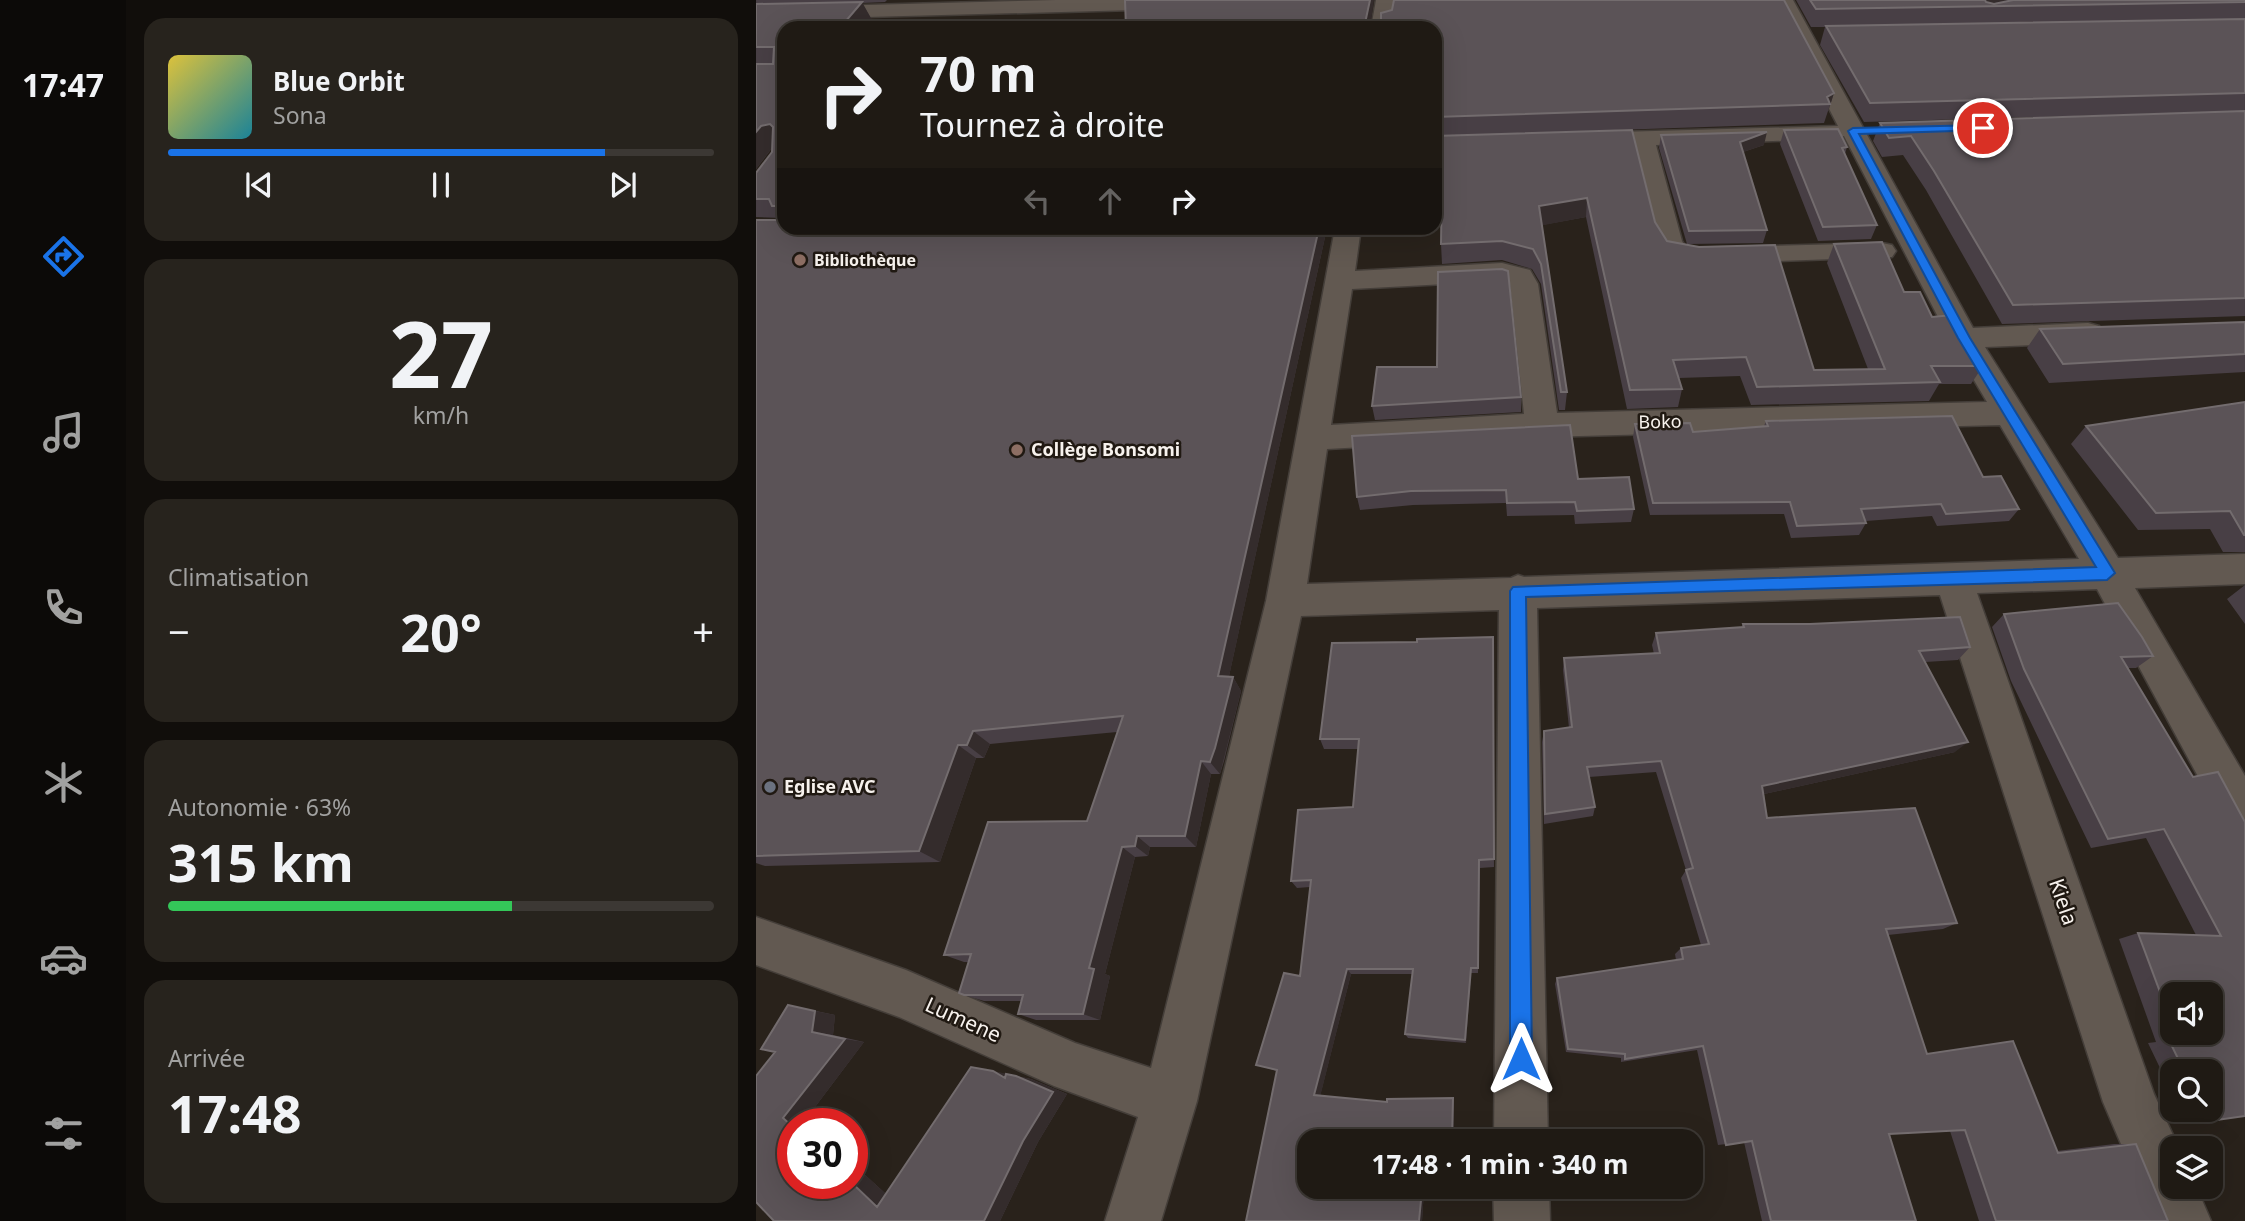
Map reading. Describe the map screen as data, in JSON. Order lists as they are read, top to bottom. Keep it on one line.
{"streets":{"street":["Boko","Kiela","Lumene"]},"places":["Bibliothèque","Collège Bonsomi","Eglise AVC"],"page":{"tabs":"17:47","turn":["70 m","Tournez à droite"],"song":["Blue Orbit","Sona"],"tile":[["27","km/h"],"Climatisation",["Autonomie · 63%","315 km"],["Arrivée","17:48"]],"heat":["−","20°","+"],"limit":"30","trip":"17:48 · 1 min · 340 m"}}
